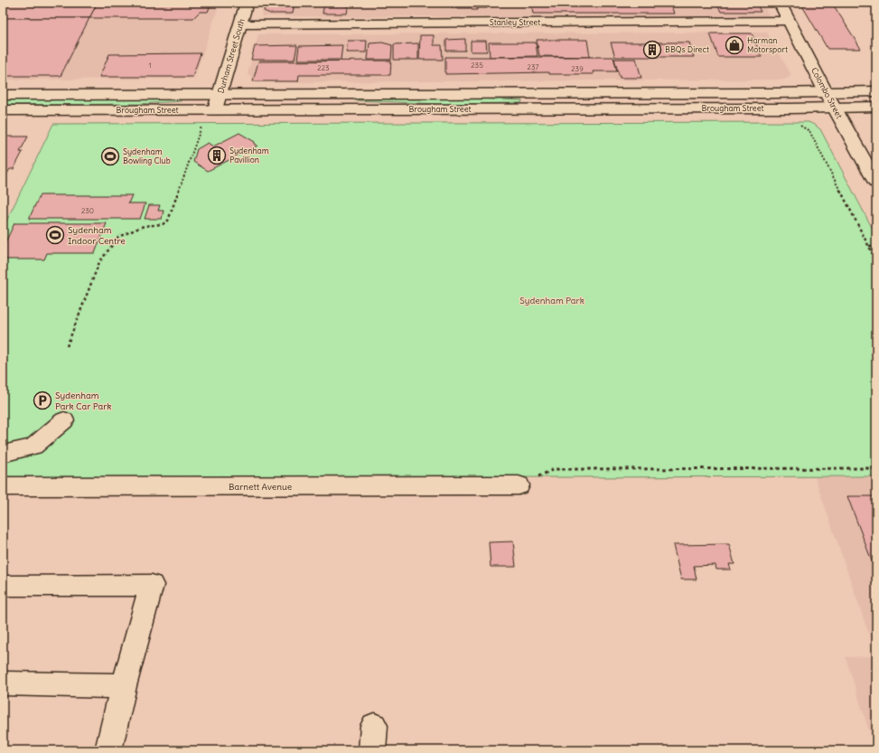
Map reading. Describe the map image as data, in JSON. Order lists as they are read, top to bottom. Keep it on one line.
{"streets":{"main road":["Stanley Street","Durham Street South","Colombo Street","Brougham Street","Barnett Avenue"]},"crossings":[["Stanley Street","Durham Street South"],["Stanley Street","Colombo Street"],["Durham Street South","Brougham Street"],["Colombo Street","Brougham Street"]],"parks":["Sydenham Park"],"places":{"shop":["Harman Motorsport"],"building":["BBQs Direct","Sydenham Pavillion"],"sports":["Sydenham Bowling Club","Sydenham Indoor Centre"],"parking":["Sydenham Park Car Park"]},"house_numbers":["1","235","237","223","239","230"]}
